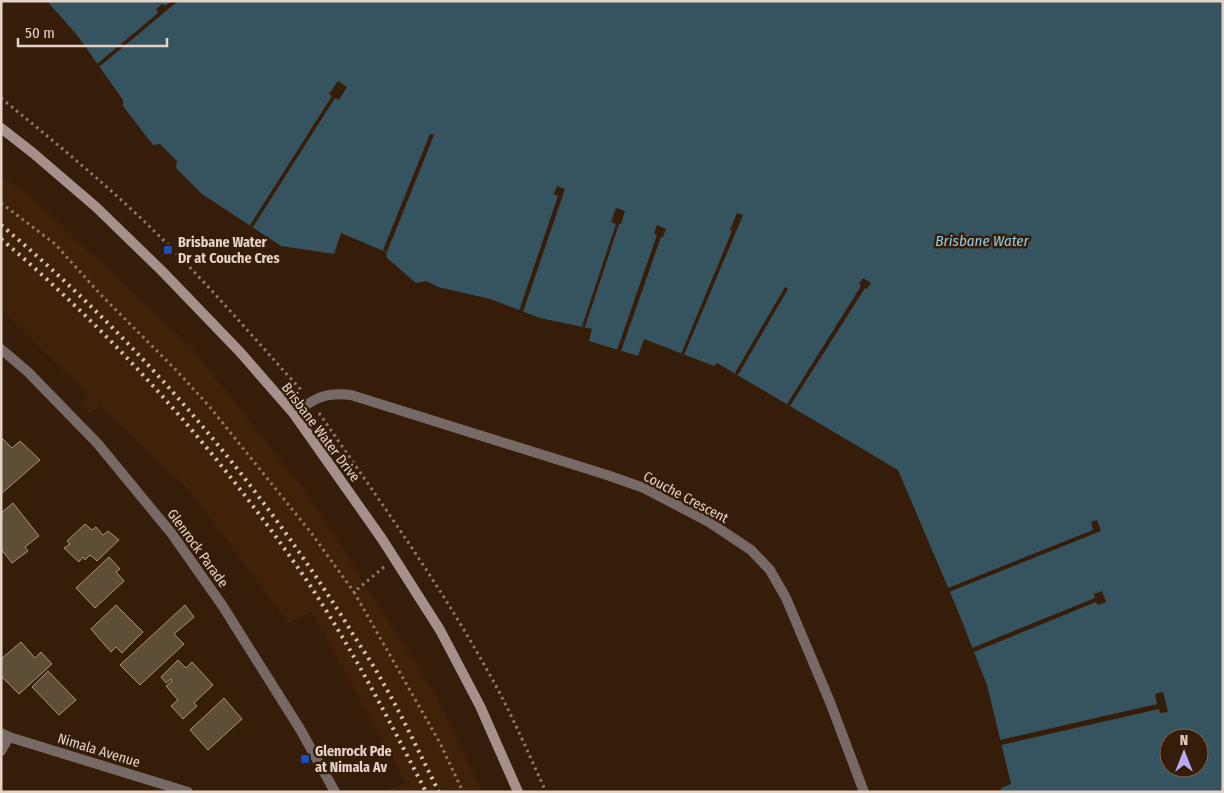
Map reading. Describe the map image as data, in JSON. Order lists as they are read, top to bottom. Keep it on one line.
{"streets":{"main road":["Brisbane Water Drive"],"street":["Couche Crescent","Glenrock Parade","Nimala Avenue"]},"crossings":[["Brisbane Water Drive","Couche Crescent"]],"water":["Brisbane Water"],"places":{"transit":["Brisbane Water Dr at Couche Cres","Glenrock Pde at Nimala Av"]},"scale_bar":"50 m","north":"top"}
